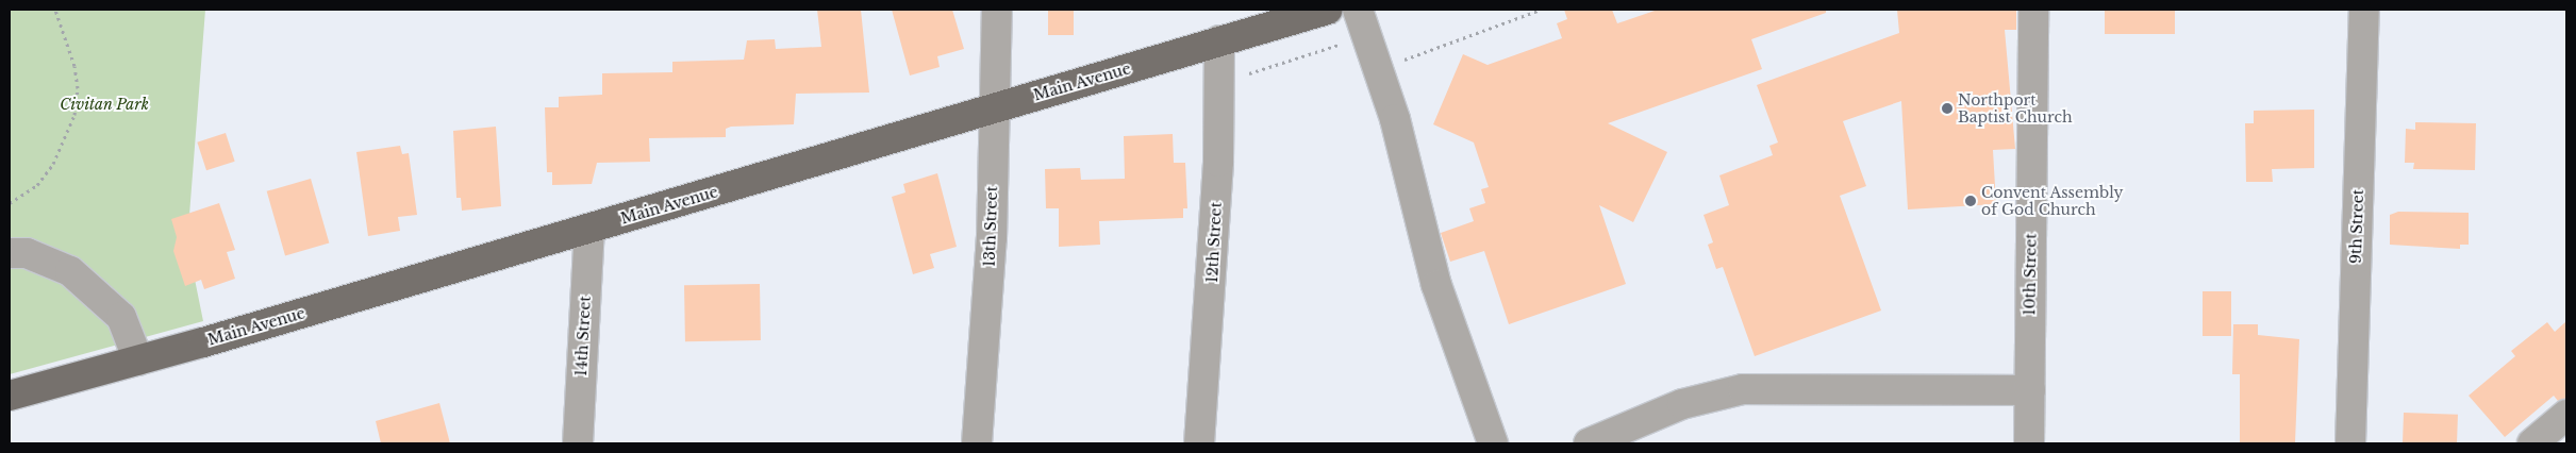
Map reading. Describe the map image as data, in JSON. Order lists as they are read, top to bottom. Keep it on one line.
{"streets":{"main road":["Main Avenue"],"street":["13th Street","9th Street","12th Street","10th Street","14th Street"]},"crossings":[["Main Avenue","13th Street"],["Main Avenue","12th Street"],["Main Avenue","14th Street"]],"parks":["Civitan Park"],"places":["Northport Baptist Church","Convent Assembly of God Church"]}
